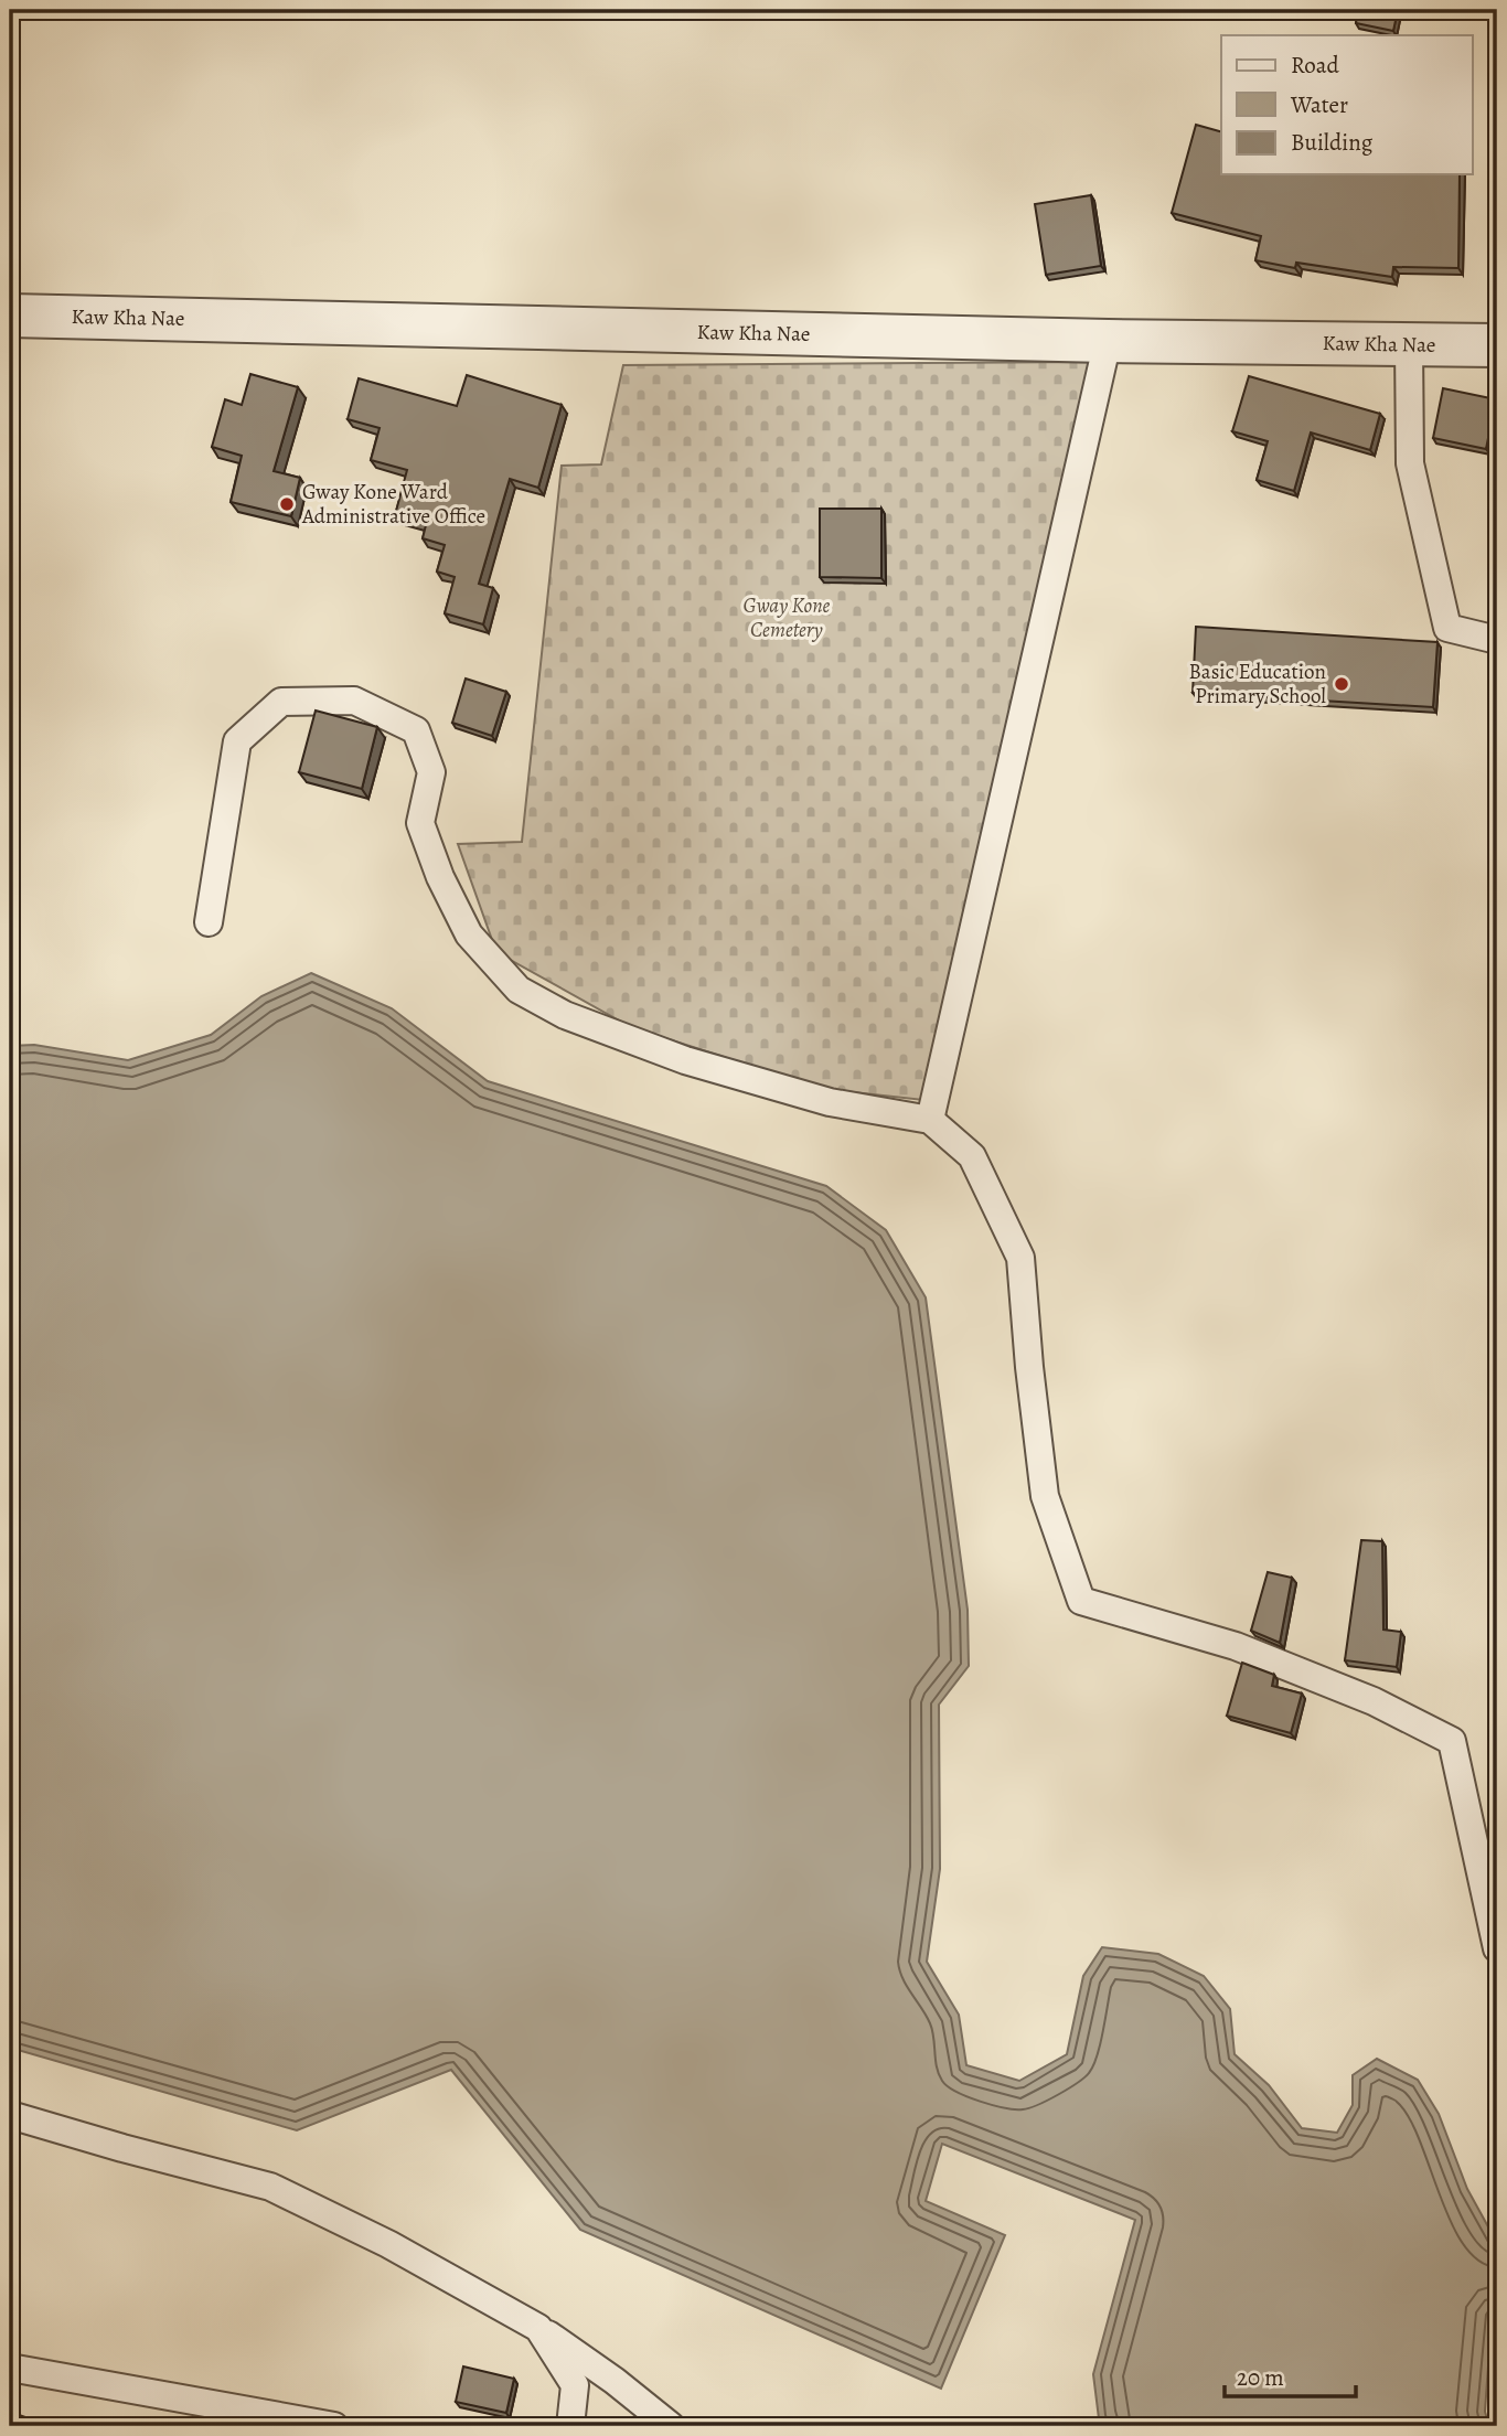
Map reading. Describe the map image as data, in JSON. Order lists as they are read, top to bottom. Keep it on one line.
{"streets":{"street":["Kaw Kha Nae"]},"parks":["Gway Kone Cemetery"],"places":["Gway Kone Ward Administrative Office","Basic Education Primary School"],"legend":["Road","Water","Building"],"scale_bar":"20 m"}
